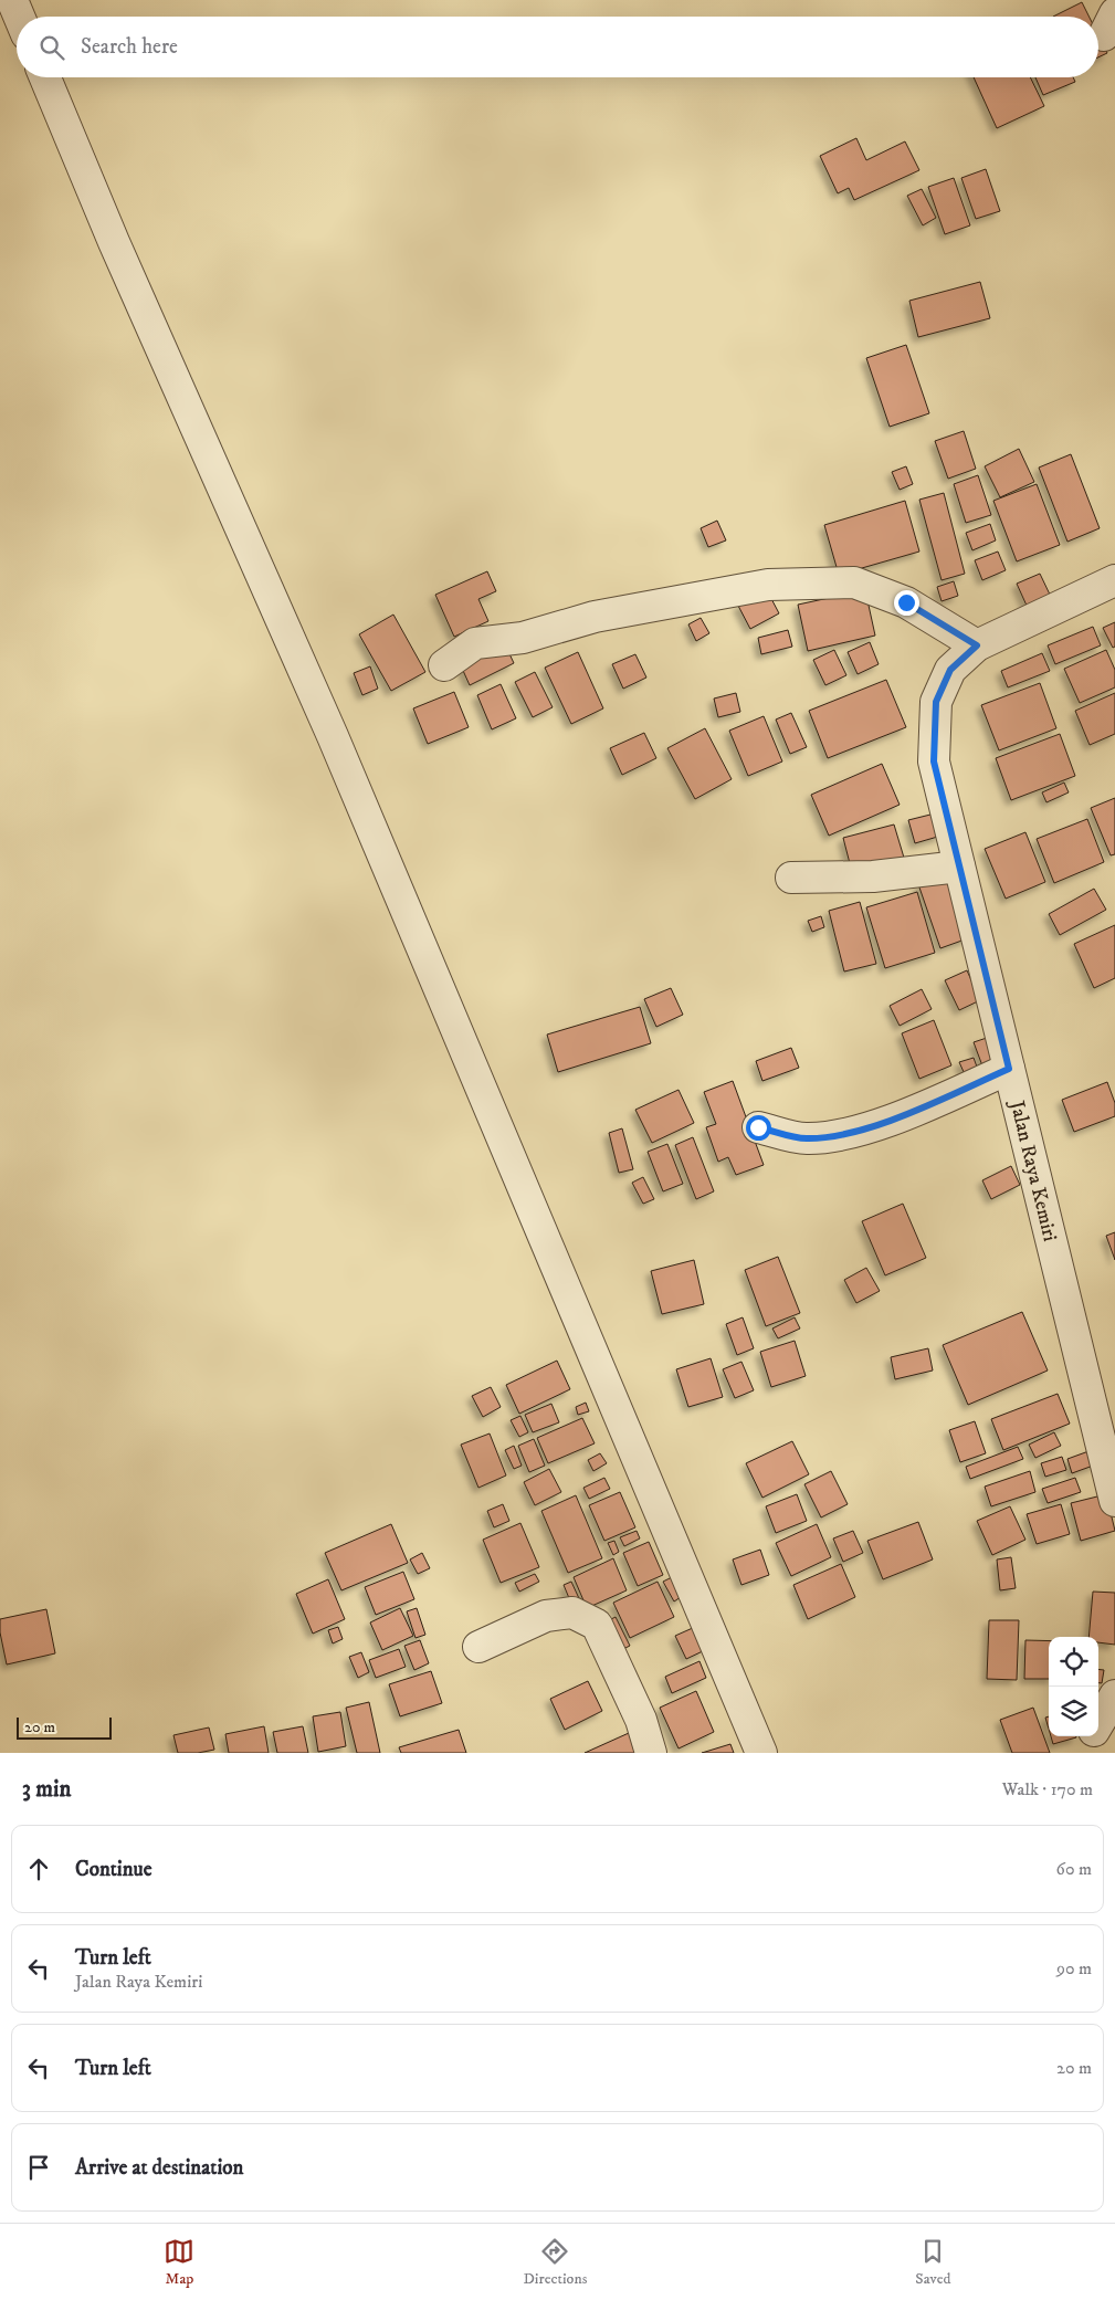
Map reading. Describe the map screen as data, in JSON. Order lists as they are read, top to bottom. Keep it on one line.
{"streets":{"street":["Jalan Raya Kemiri"]},"scale_bar":"20 m","page":{"search":"Search here","scale":"20 m","heading":["3 min","Walk · 170 m"],"list":[["Continue","60 m"],["Turn left","Jalan Raya Kemiri","90 m"],["Turn left","20 m"],"Arrive at destination"],"nav":["Map","Directions","Saved"]}}
